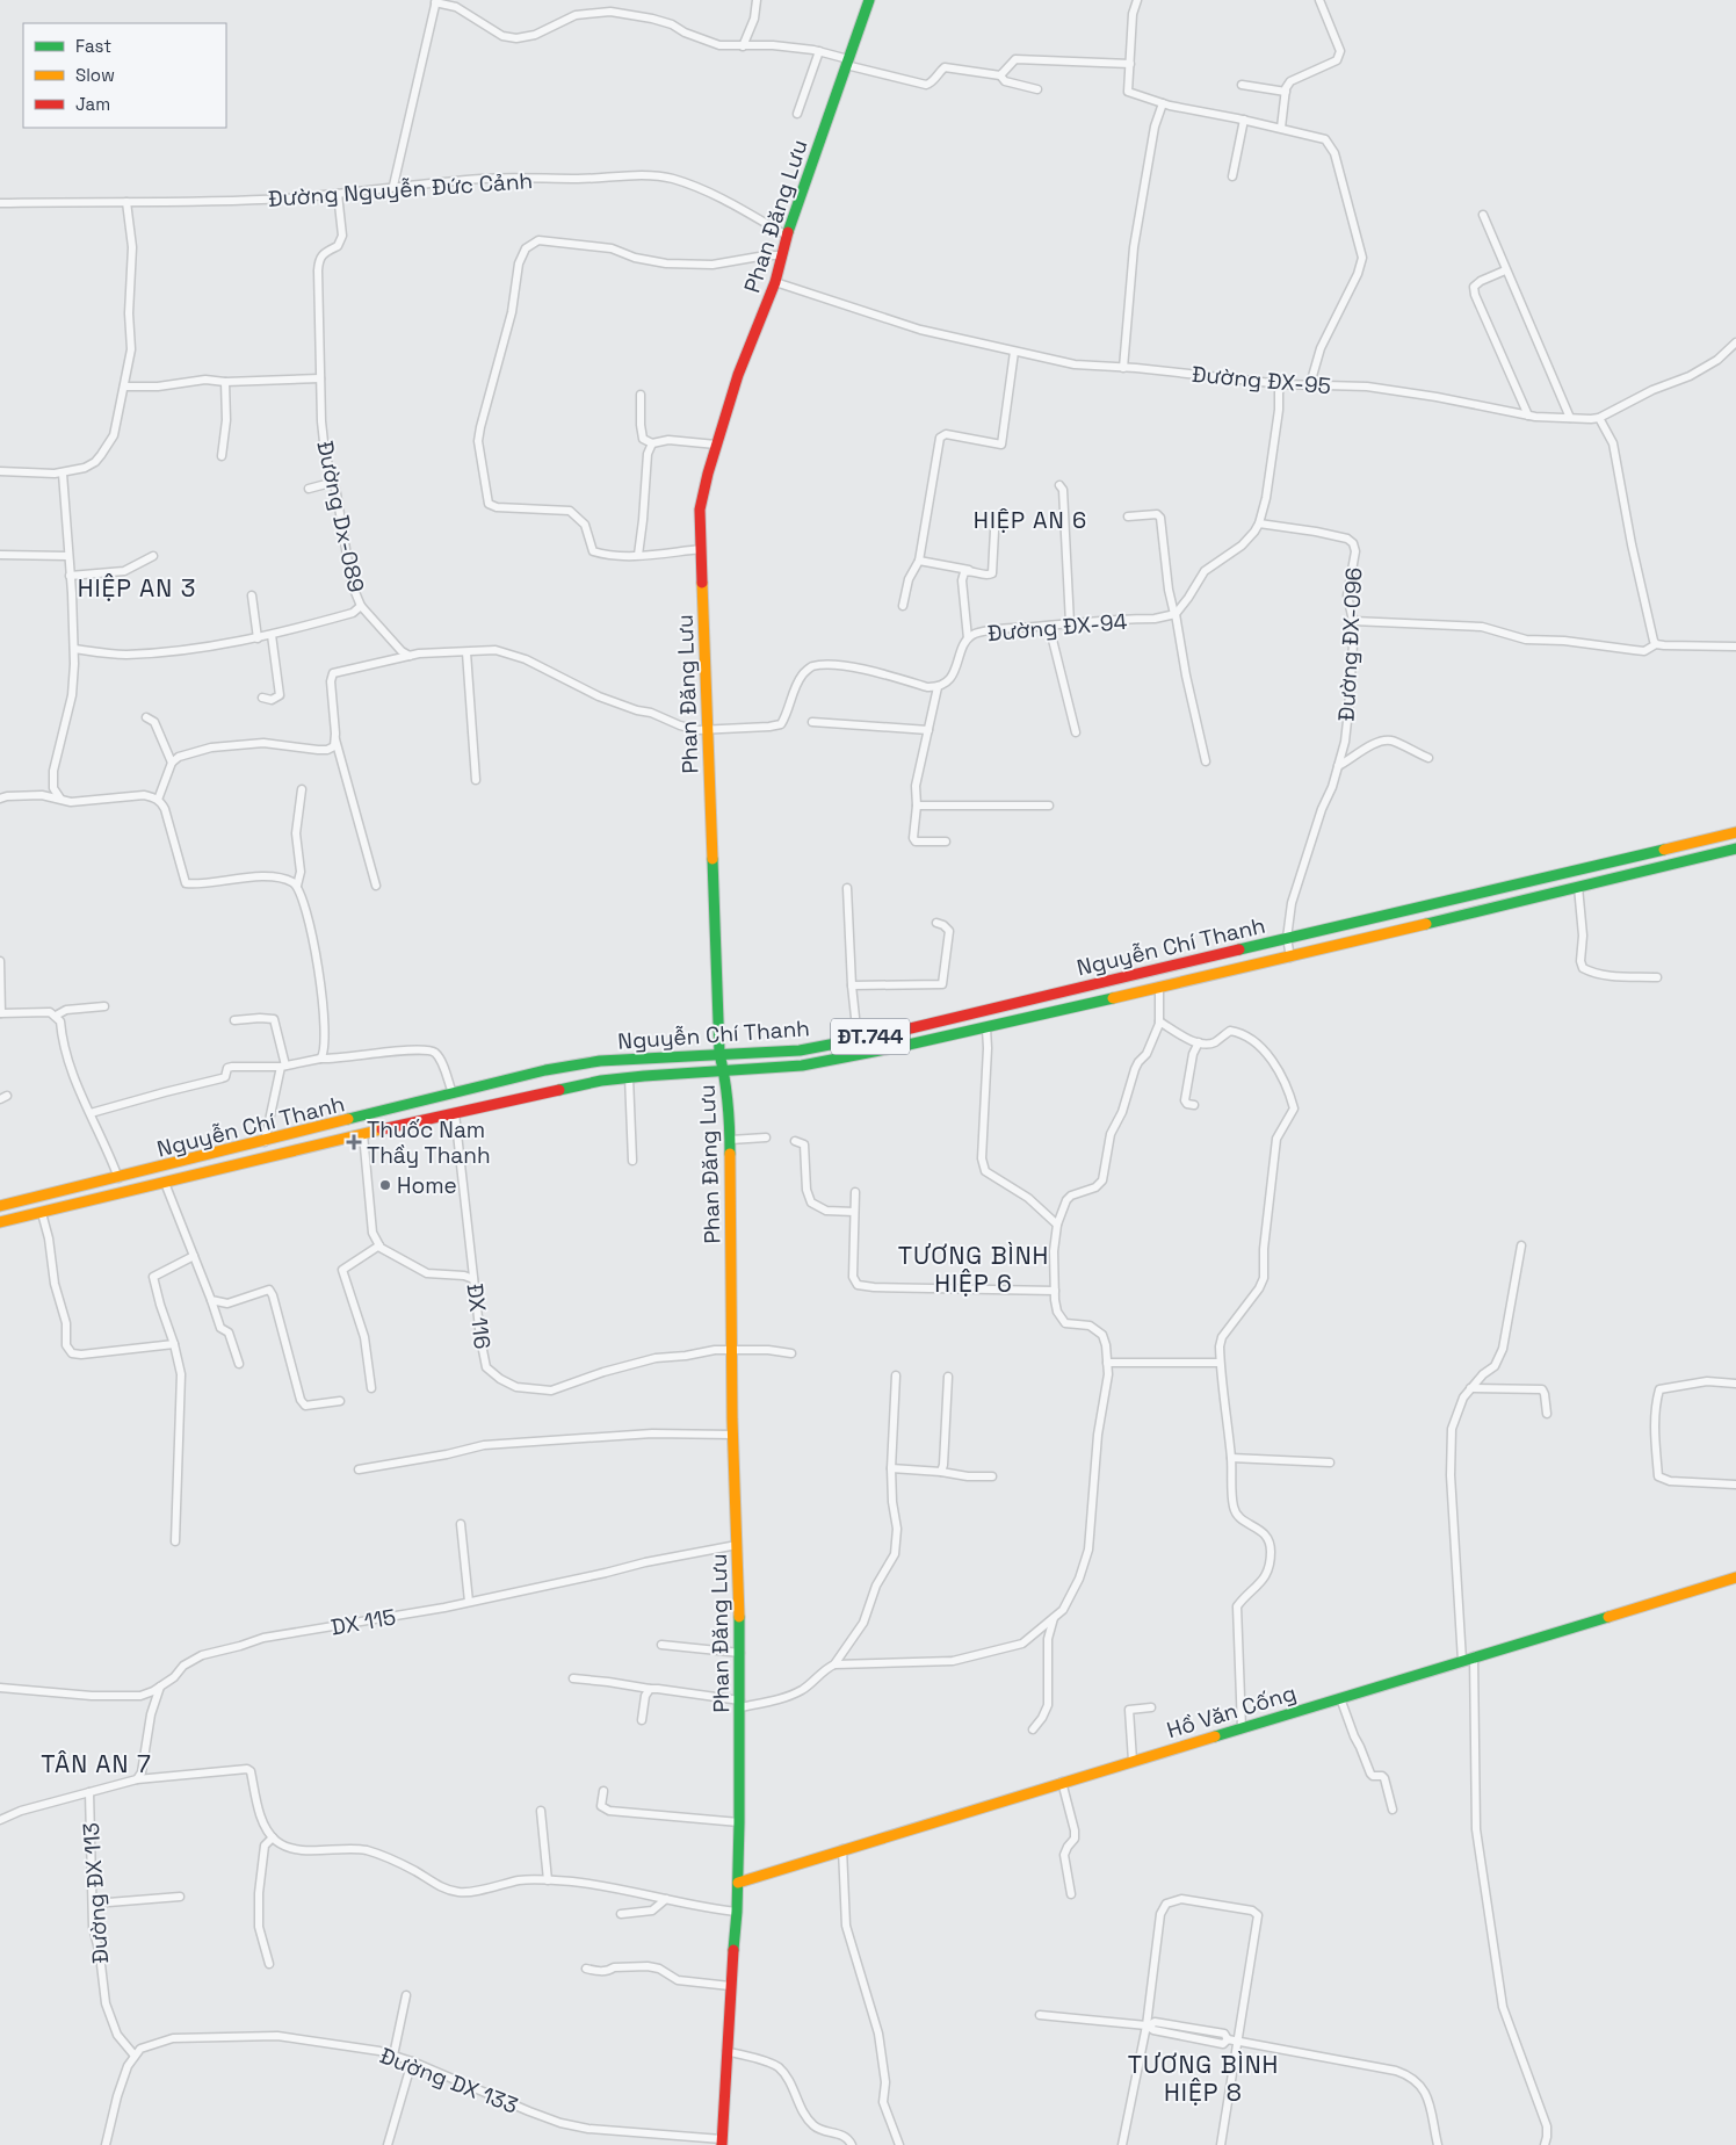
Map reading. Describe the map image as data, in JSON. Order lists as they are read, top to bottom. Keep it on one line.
{"streets":{"main road":["Phan Đăng Lưu","Nguyễn Chí Thanh","ĐT.744","Hồ Văn Cống"],"street":["Đường Nguyễn Đức Cảnh","Đường ĐX-95","Đường Dx-089","Đường ĐX-94","Đường ĐX-096","ĐX 116","DX 115","Đường ĐX 113","Đường DX 133"]},"crossings":[["Đường Nguyễn Đức Cảnh","Phan Đăng Lưu"],["Đường Nguyễn Đức Cảnh","Đường Dx-089"],["Phan Đăng Lưu","Đường ĐX-95"],["Phan Đăng Lưu","Nguyễn Chí Thanh"],["Phan Đăng Lưu","ĐX 116"],["Phan Đăng Lưu","DX 115"],["Phan Đăng Lưu","Hồ Văn Cống"],["Phan Đăng Lưu","Đường DX 133"],["Đường ĐX-096","Nguyễn Chí Thanh"],["Nguyễn Chí Thanh","ĐX 116"],["Đường ĐX 113","Đường DX 133"]],"districts":["HIỆP AN 6","HIỆP AN 3","TƯƠNG BÌNH HIỆP 6","TÂN AN 7","TƯƠNG BÌNH HIỆP 8"],"places":{"health":["Thuốc Nam Thầy Thanh"],"other":["Home"]},"legend":["Fast","Slow","Jam"]}
